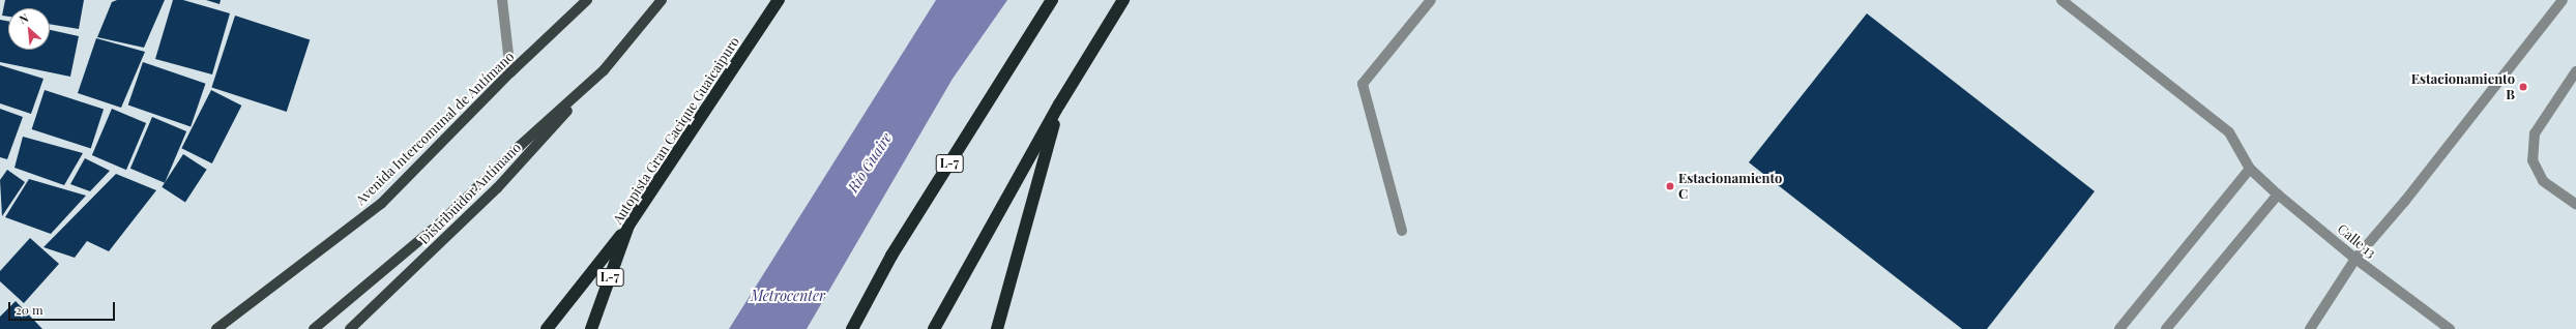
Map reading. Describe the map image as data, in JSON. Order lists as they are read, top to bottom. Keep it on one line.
{"streets":{"highway":["Autopista Gran Cacique Guaicaipuro","L-7"],"main road":["Avenida Intercomunal de Antímano","Distribuidor Antímano"],"street":["Calle 13"]},"water":["Río Guaire","Metrocenter"],"places":["Estacionamiento B","Estacionamiento C"],"scale_bar":"20 m","north":"top left"}
